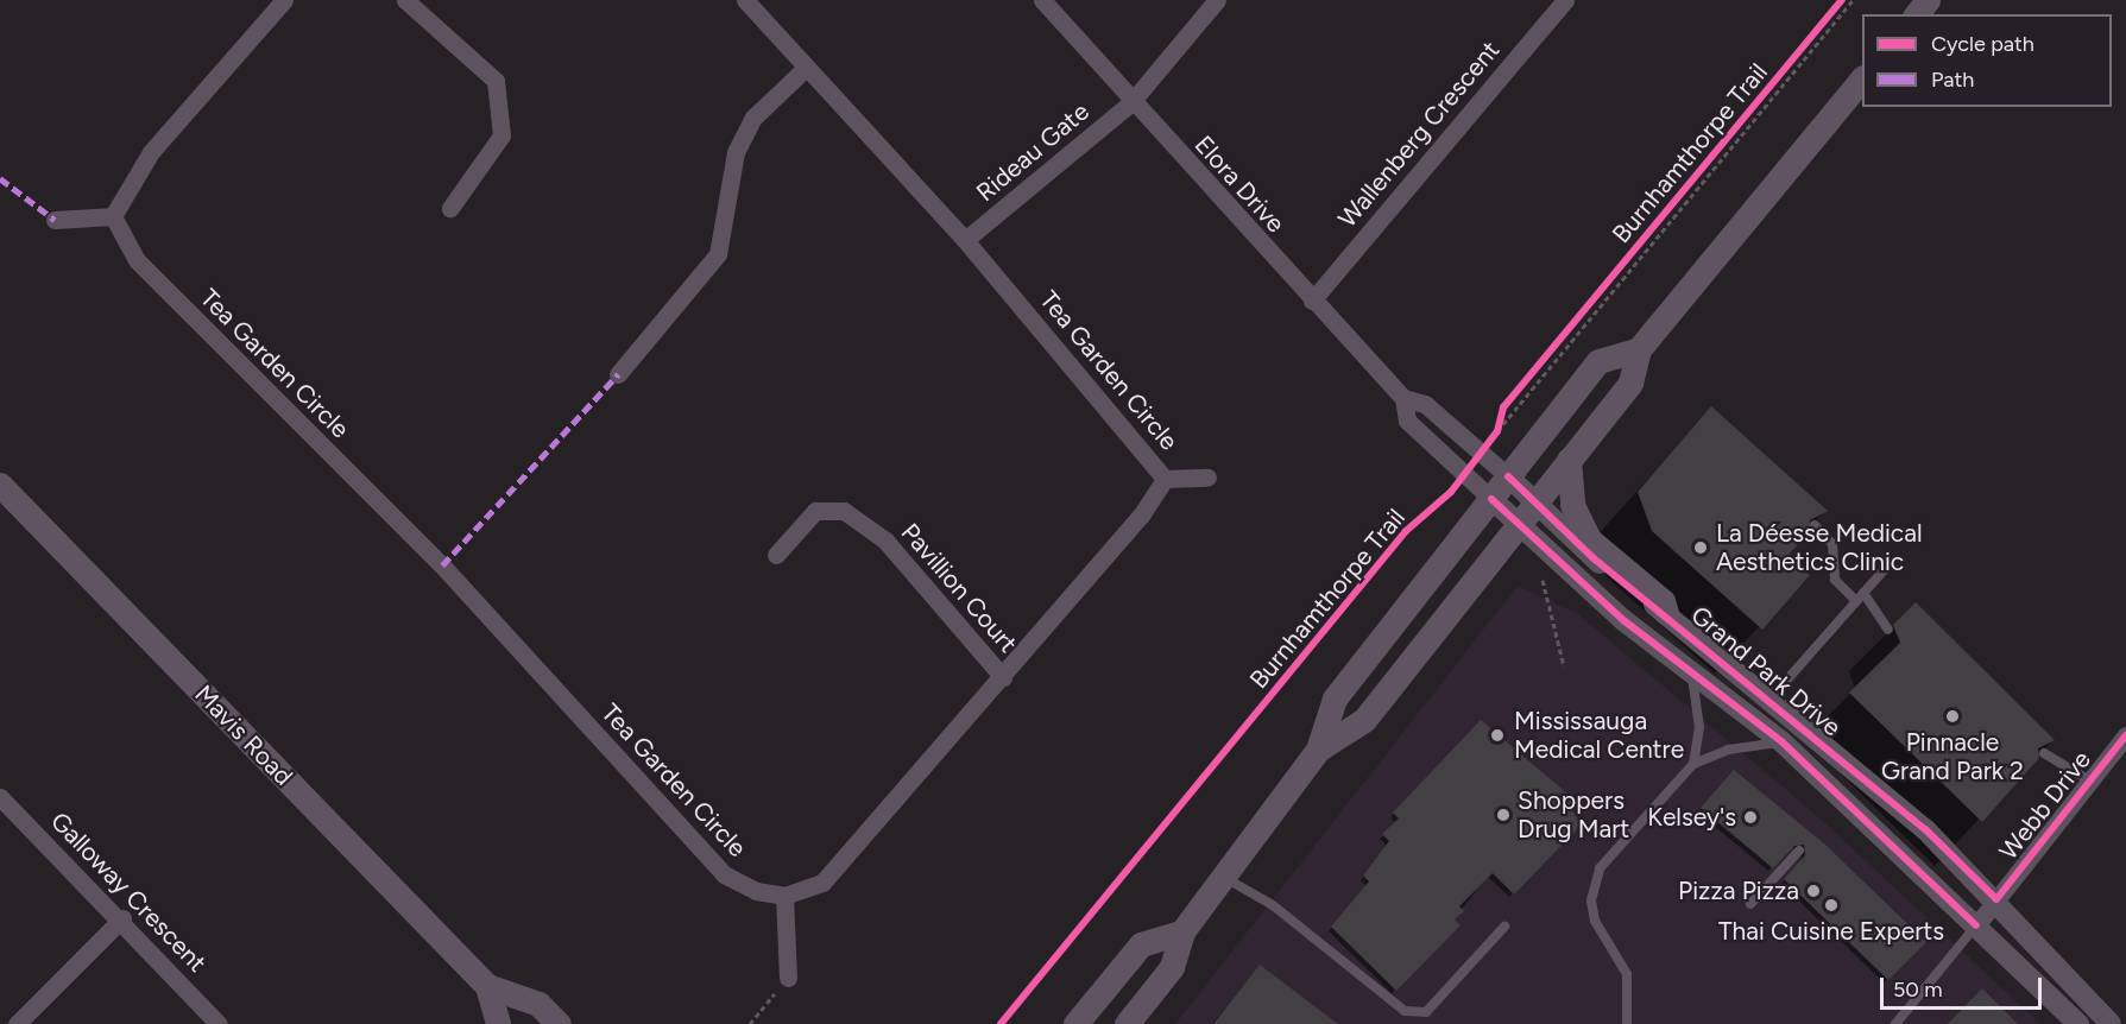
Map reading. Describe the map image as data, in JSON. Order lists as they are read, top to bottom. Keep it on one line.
{"streets":{"main road":["Mavis Road"],"street":["Wallenberg Crescent","Rideau Gate","Elora Drive","Tea Garden Circle","Pavillion Court","Grand Park Drive","Webb Drive","Galloway Crescent"],"cycle path":["Burnhamthorpe Trail"]},"crossings":[["Wallenberg Crescent","Elora Drive"],["Rideau Gate","Elora Drive"],["Rideau Gate","Tea Garden Circle"],["Burnhamthorpe Trail","Elora Drive"],["Elora Drive","Grand Park Drive"],["Tea Garden Circle","Pavillion Court"],["Grand Park Drive","Webb Drive"]],"places":["La Déesse Medical Aesthetics Clinic","Pinnacle Grand Park 2","Mississauga Medical Centre","Shoppers Drug Mart","Kelsey's","Pizza Pizza","Thai Cuisine Experts"],"legend":["Cycle path","Path"],"scale_bar":"50 m"}
